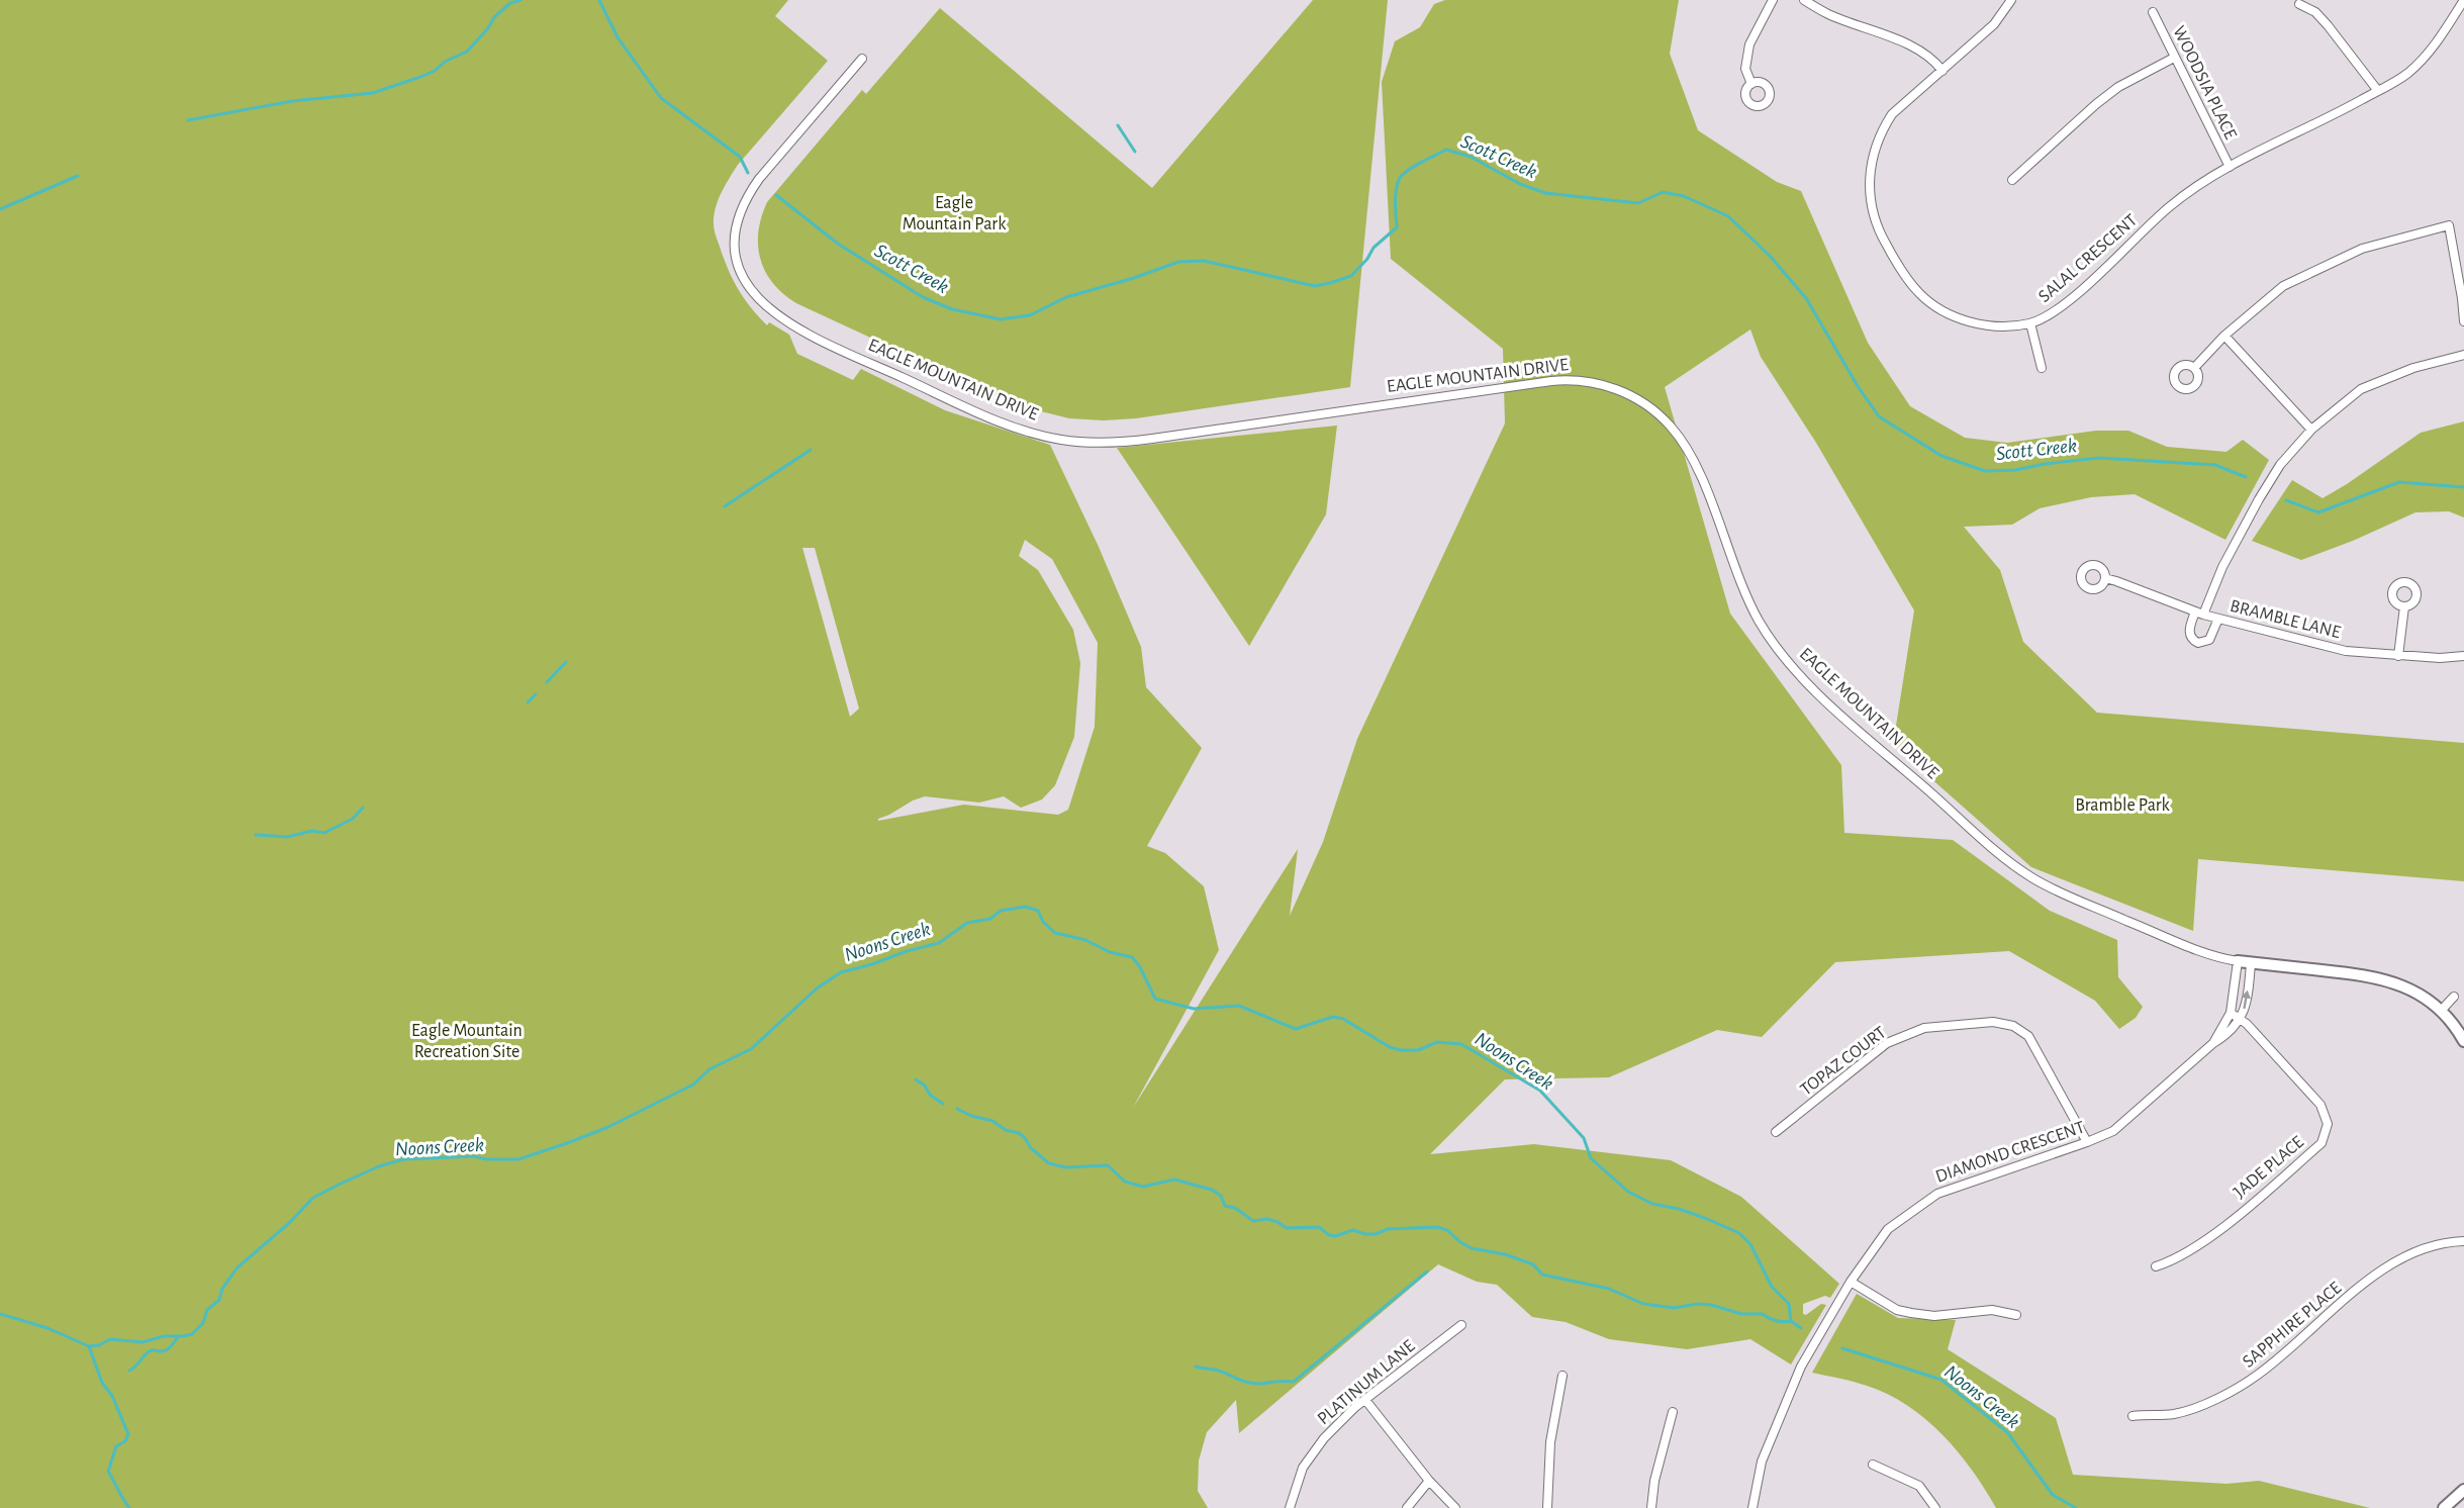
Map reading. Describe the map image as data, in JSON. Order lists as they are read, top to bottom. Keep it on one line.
{"streets":{"street":["WOODSIA PLACE","SALAL CRESCENT","EAGLE MOUNTAIN DRIVE","BRAMBLE LANE","TOPAZ COURT","DIAMOND CRESCENT","JADE PLACE","SAPPHIRE PLACE","PLATINUM LANE"]},"crossings":[["WOODSIA PLACE","SALAL CRESCENT"],["EAGLE MOUNTAIN DRIVE","DIAMOND CRESCENT"],["TOPAZ COURT","DIAMOND CRESCENT"],["DIAMOND CRESCENT","JADE PLACE"]],"water":["Scott Creek","Noons Creek"],"parks":["Eagle Mountain Park","Bramble Park","Eagle Mountain Recreation Site"]}
